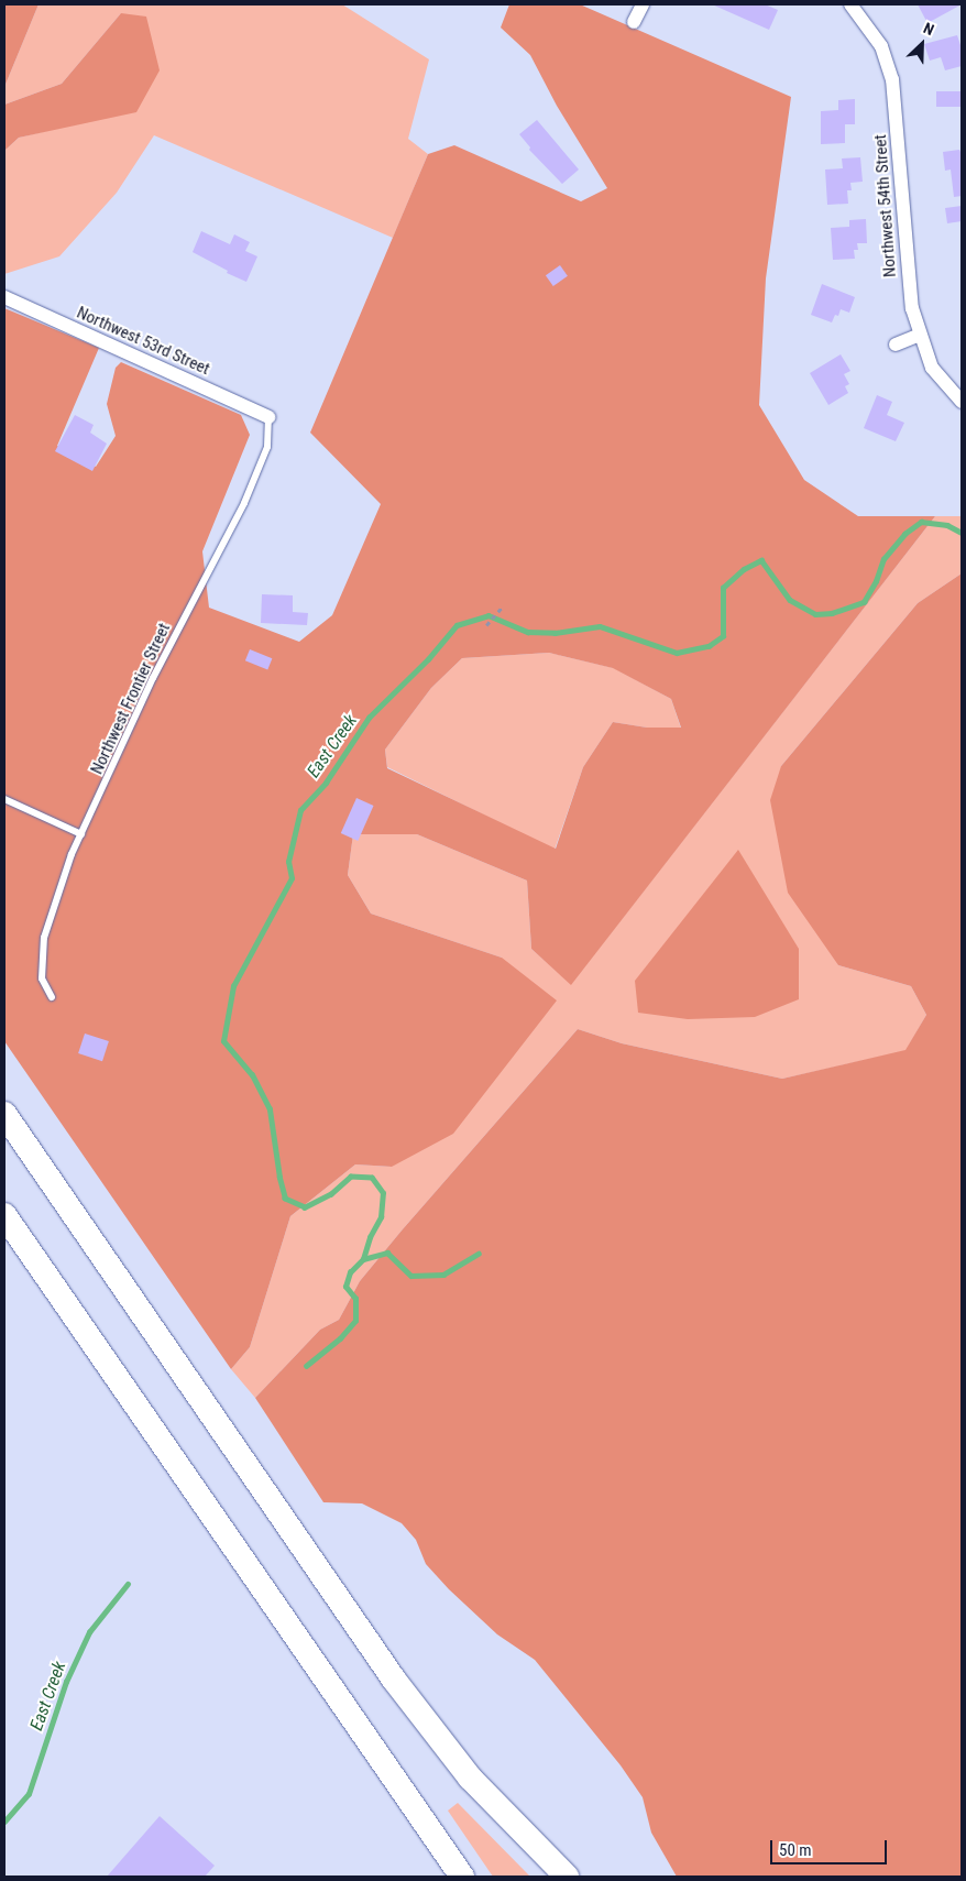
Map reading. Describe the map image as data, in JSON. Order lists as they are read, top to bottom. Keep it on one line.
{"streets":{"street":["Northwest 54th Street","Northwest 53rd Street"],"lane":["Northwest Frontier Street"]},"crossings":[["Northwest 53rd Street","Northwest Frontier Street"]],"water":["East Creek"],"scale_bar":"50 m","north":"top right"}
